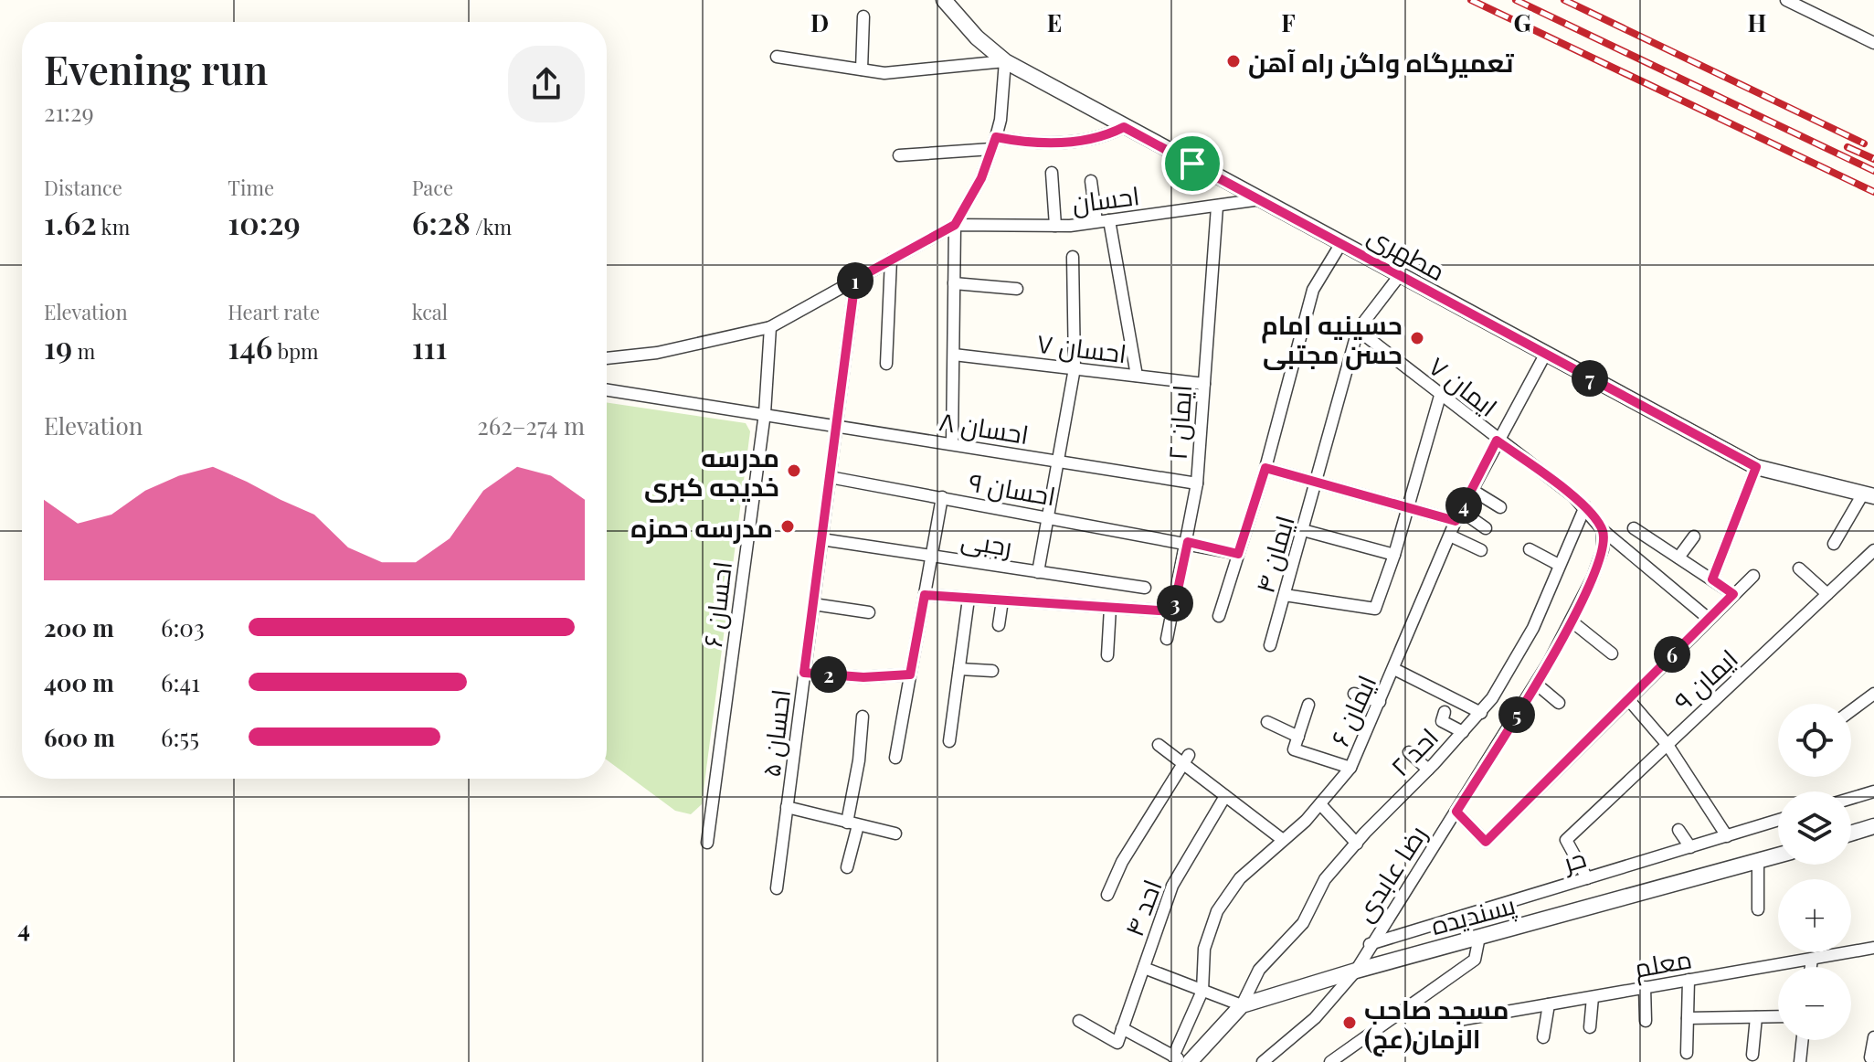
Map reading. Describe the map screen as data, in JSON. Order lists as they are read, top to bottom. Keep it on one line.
{"streets":{"street":["احسان","مطهری","احسان ۷","ایمان ۷","ایمان ۲","احسان ۸","احسان ۹","رجبی","ایمان ۴","احسان ۶","ایمان ۹","ایمان ۶","احسان ۵","احد ۲","حر","رضا عابدی","احد ۴","پسندیده","معلم"]},"crossings":[["احسان","مطهری"],["احسان","ایمان ۲"],["مطهری","ایمان ۴"],["مطهری","ایمان ۶"],["احسان ۷","ایمان ۲"],["ایمان ۷","ایمان ۴"],["ایمان ۷","ایمان ۶"],["ایمان ۷","احد ۲"],["ایمان ۷","رضا عابدی"],["ایمان ۲","احسان ۸"],["ایمان ۲","احسان ۹"],["احسان ۸","احسان ۶"],["احسان ۸","احسان ۵"],["احسان ۹","احسان ۵"],["رجبی","احسان ۵"],["ایمان ۹","حر"],["احد ۲","پسندیده"],["حر","رضا عابدی"],["رضا عابدی","پسندیده"]],"places":["تعمیرگاه واگن راه آهن","حسینیه امام حسن مجتبی","مدرسه خدیجه کبری","مدرسه حمزه","مسجد صاحب الزمان(عج)"],"page":{"heading":["Evening run","21:29"],"stats":[["Distance","1.62 km"],["Time","10:29"],["Pace","6:28 /km"],["Elevation","19 m"],["Heart rate","146 bpm"],["kcal","111"]],"pins":["1","7","4","3","6","2","5"],"chart":["Elevation","262–274 m"],"list":[{"name":"200 m","note":"6:03"},{"name":"400 m","note":"6:41"},{"name":"600 m","note":"6:55"}],"map_buttons":["+","−"]},"grid":{"columns":["D","E","F","G","H"],"rows":["4"]}}
